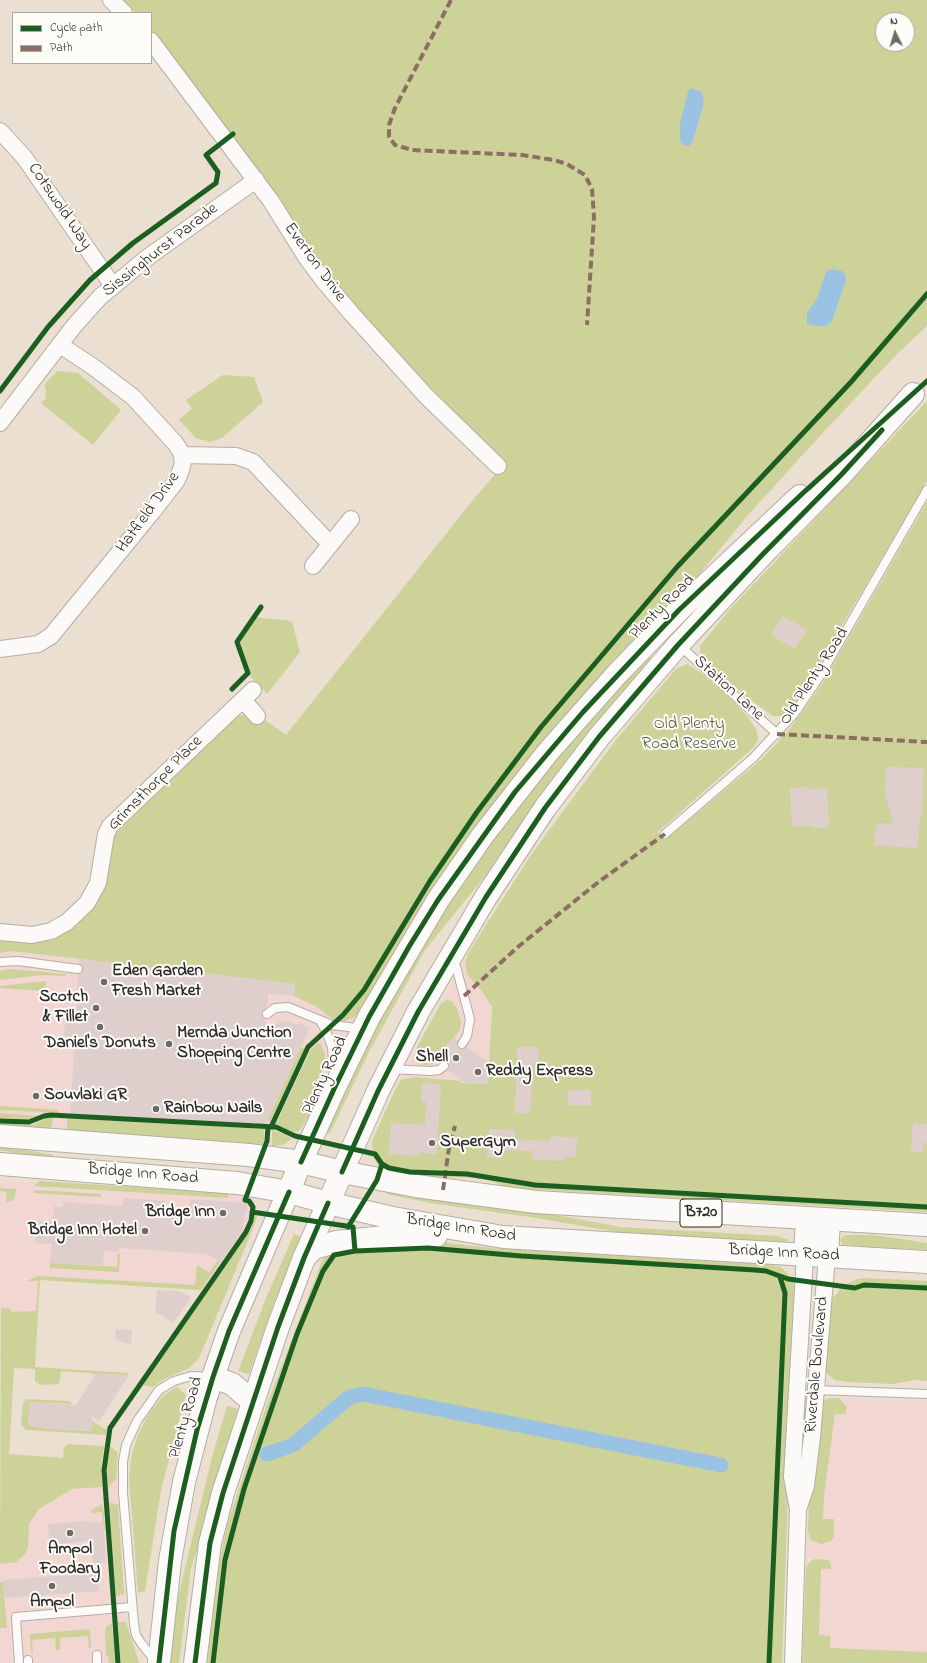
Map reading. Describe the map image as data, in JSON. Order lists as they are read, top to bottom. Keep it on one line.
{"streets":{"main road":["Plenty Road","Bridge Inn Road","B720","Riverdale Boulevard"],"street":["Cotswold Way","Sissinghurst Parade","Everton Drive","Hatfield Drive","Grimsthorpe Place"],"lane":["Old Plenty Road","Station Lane"]},"crossings":[["Cotswold Way","Sissinghurst Parade"],["Sissinghurst Parade","Everton Drive"],["Sissinghurst Parade","Hatfield Drive"],["Plenty Road","Station Lane"],["Plenty Road","Bridge Inn Road"],["Old Plenty Road","Station Lane"],["Bridge Inn Road","Riverdale Boulevard"]],"parks":["Old Plenty Road Reserve"],"places":["Eden Garden Fresh Market","Scotch & Fillet","Daniel's Donuts","Mernda Junction Shopping Centre","Shell","Reddy Express","Souvlaki GR","Rainbow Nails","SuperGym","Bridge Inn","Bridge Inn Hotel","Ampol Foodary","Ampol"],"legend":["Cycle path","Path"],"north":"top"}
